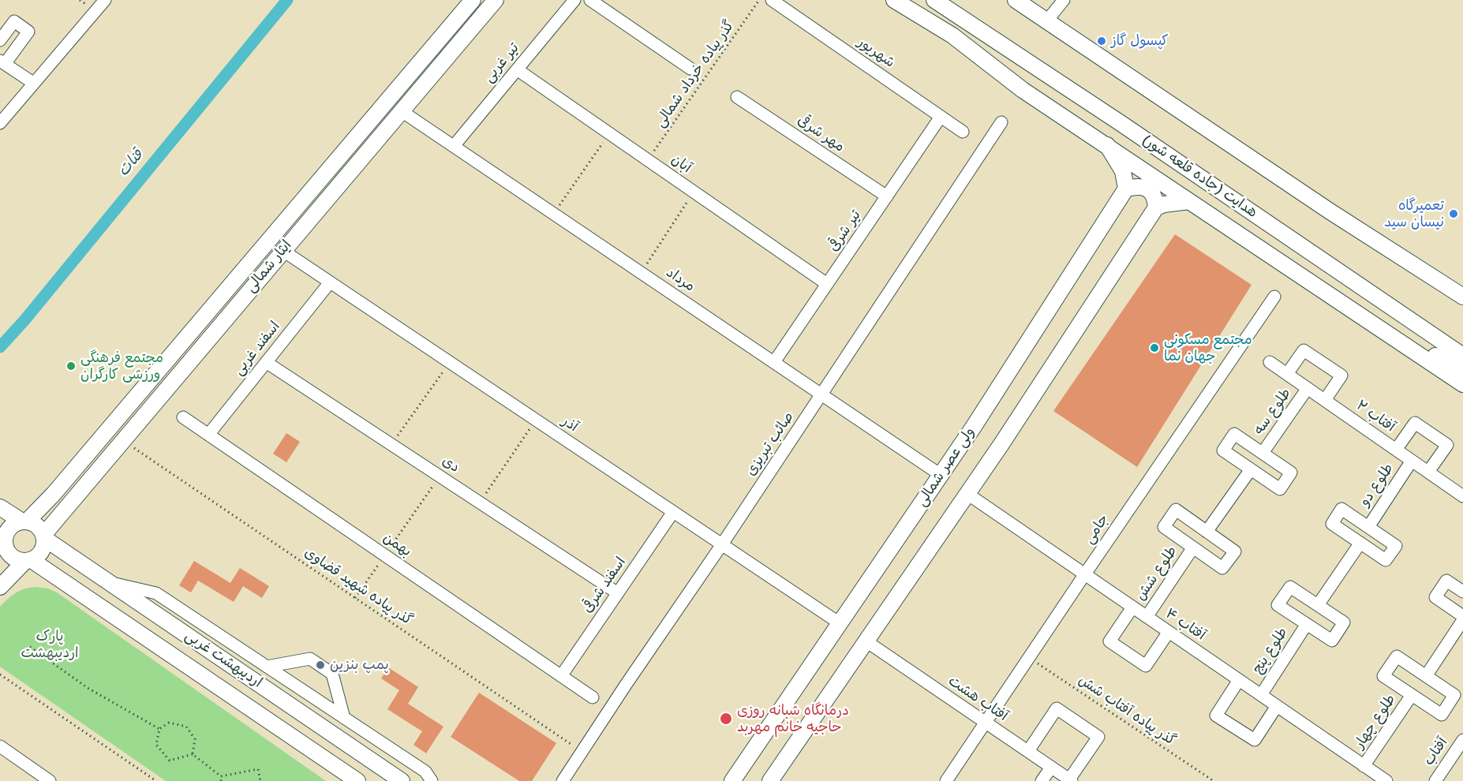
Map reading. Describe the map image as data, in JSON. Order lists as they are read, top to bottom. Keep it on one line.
{"streets":{"main road":["هدایت (جاده قلعه شور)","ایثار شمالی","ولی عصر شمالی","اردیبهشت غربی"],"street":["شهریور","تیر غربی","مهر شرقی","آبان","تیر شرقی","مرداد","اسفند غربی","طلوع سه","آفتاب ۲","آذر","صائب تبریزی","دی","طلوع دو","جامی","بهمن","طلوع شش","اسفند شرقی","آفتاب ۴","طلوع پنج","آفتاب هشت","طلوع چهار","آفتاب"],"path":["گذر پیاده خرداد شمالی","گذر پیاده شهید قضاوی","گذر پیاده آفتاب شش"]},"crossings":[["شهریور","تیر شرقی"],["تیر غربی","آبان"],["تیر غربی","مرداد"],["گذر پیاده خرداد شمالی","آبان"],["مهر شرقی","تیر شرقی"],["آبان","تیر شرقی"],["تیر شرقی","مرداد"],["ایثار شمالی","مرداد"],["ایثار شمالی","آذر"],["ایثار شمالی","گذر پیاده شهید قضاوی"],["ایثار شمالی","اردیبهشت غربی"],["مرداد","صائب تبریزی"],["مرداد","ولی عصر شمالی"],["اسفند غربی","آذر"],["اسفند غربی","دی"],["اسفند غربی","بهمن"],["طلوع سه","آفتاب ۲"],["آفتاب ۲","طلوع دو"],["آذر","صائب تبریزی"],["آذر","ولی عصر شمالی"],["آذر","اسفند شرقی"],["صائب تبریزی","گذر پیاده شهید قضاوی"],["دی","اسفند شرقی"],["جامی","آفتاب ۴"],["جامی","آفتاب هشت"],["جامی","گذر پیاده آفتاب شش"],["بهمن","اسفند شرقی"],["طلوع شش","آفتاب ۴"],["آفتاب ۴","طلوع پنج"],["آفتاب ۴","طلوع چهار"]],"water":["قنات"],"parks":["پارک اردیبهشت"],"places":["کپسول گاز","تعمیرگاه نیسان سید","مجتمع مسکونی جهان نما","مجتمع فرهنگی ورزشی کارگران","پمپ بنزین","درمانگاه شبانه‌ روزی حاجیه‌ خانم مهربد"]}
